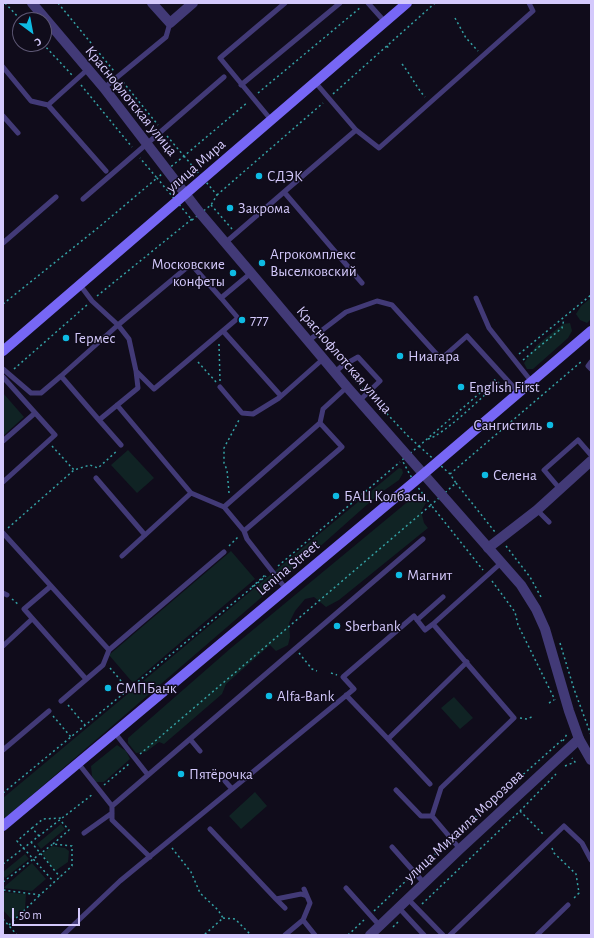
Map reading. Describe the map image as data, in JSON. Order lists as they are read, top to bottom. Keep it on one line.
{"streets":{"main road":["улица Мира","Lenina Street"],"street":["Краснофлотская улица","улица Михаила Морозова"]},"crossings":[["Краснофлотская улица","улица Мира"],["Краснофлотская улица","Lenina Street"],["Краснофлотская улица","улица Михаила Морозова"]],"places":["СДЭК","Закрома","Агрокомплекс Выселковский","Московские конфеты","777","Гермес","Ниагара","English First","Сангистиль","Селена","БАЦ Колбасы","Магнит","Sberbank","СМПБанк","Alfa-Bank","Пятёрочка"],"scale_bar":"50 m","north":"bottom right"}
